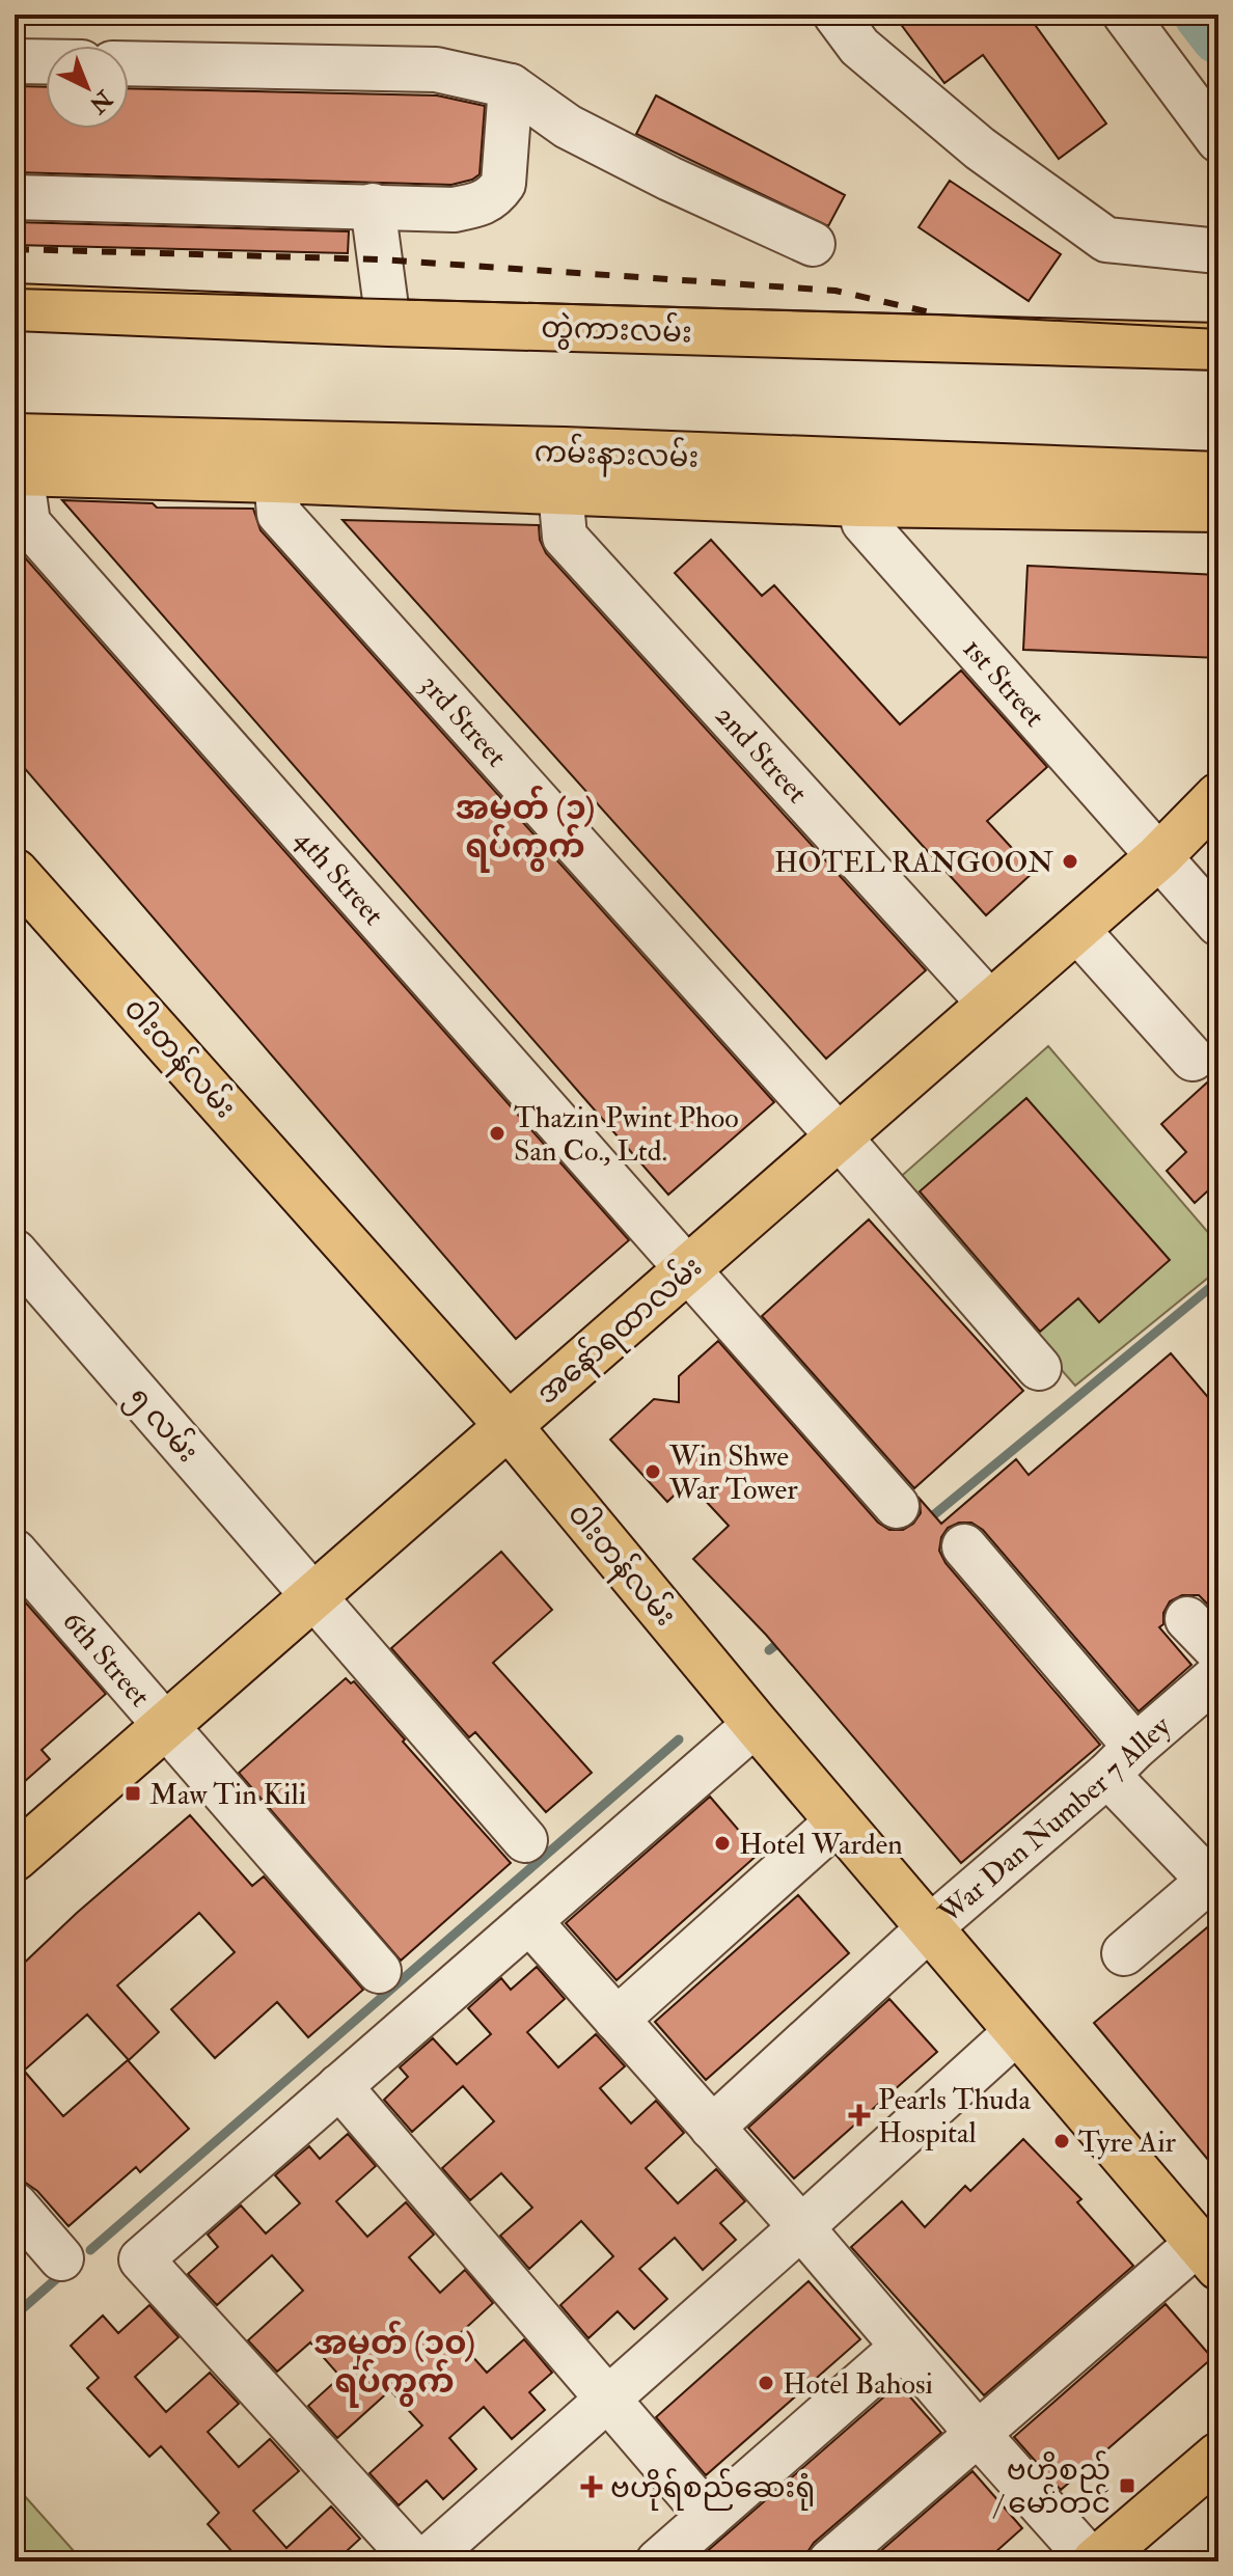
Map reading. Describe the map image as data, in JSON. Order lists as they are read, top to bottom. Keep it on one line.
{"streets":{"main road":["တွဲကားလမ်း","ကမ်းနားလမ်း","ဝါးတန်လမ်း","အနော်ရထာလမ်း"],"street":["1st Street","3rd Street","2nd Street","4th Street","၅ လမ်း","6th Street","War Dan Number 7 Alley"]},"crossings":[["ကမ်းနားလမ်း","1st Street"],["ကမ်းနားလမ်း","3rd Street"],["ကမ်းနားလမ်း","2nd Street"],["ကမ်းနားလမ်း","4th Street"],["1st Street","အနော်ရထာလမ်း"],["3rd Street","အနော်ရထာလမ်း"],["2nd Street","အနော်ရထာလမ်း"],["4th Street","အနော်ရထာလမ်း"],["ဝါးတန်လမ်း","အနော်ရထာလမ်း"],["ဝါးတန်လမ်း","War Dan Number 7 Alley"],["အနော်ရထာလမ်း","၅ လမ်း"],["အနော်ရထာလမ်း","6th Street"]],"districts":["အမှတ် (၁) ရပ်ကွက်","အမှတ် (၁၀) ရပ်ကွက်"],"places":{"other":["HOTEL RANGOON","Thazin Pwint Phoo San Co., Ltd.","Win Shwe War Tower","Hotel Warden","Tyre Air","Hotel Bahosi"],"transit":["Maw Tin Kili","ဗဟိုစည် / မော်တင်"],"health":["Pearls Thuda Hospital","ဗဟိုရ်စည်ဆေးရုံ"]},"north":"bottom right"}
